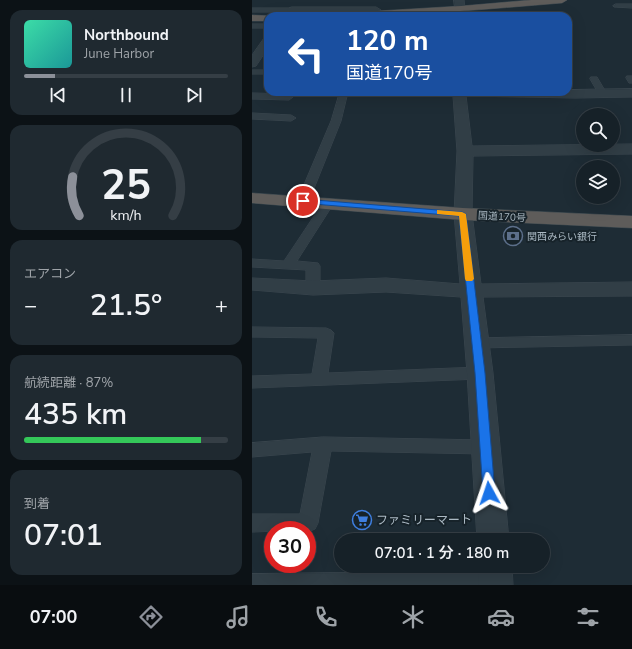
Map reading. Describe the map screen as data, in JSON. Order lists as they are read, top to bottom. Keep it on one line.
{"streets":{"highway":["国道170号"]},"places":{"bank":["関西みらい銀行"],"supermarket":["ファミリーマート"]},"page":{"turn":["120 m","国道170号"],"song":["Northbound","June Harbor"],"tile":["エアコン",["航続距離 · 87%","435 km"],["到着","07:01"]],"heat":["−","21.5°","+"],"limit":"30","trip":"07:01 · 1 分 · 180 m","tabs":"07:00","gauge":["25","km/h"]}}
